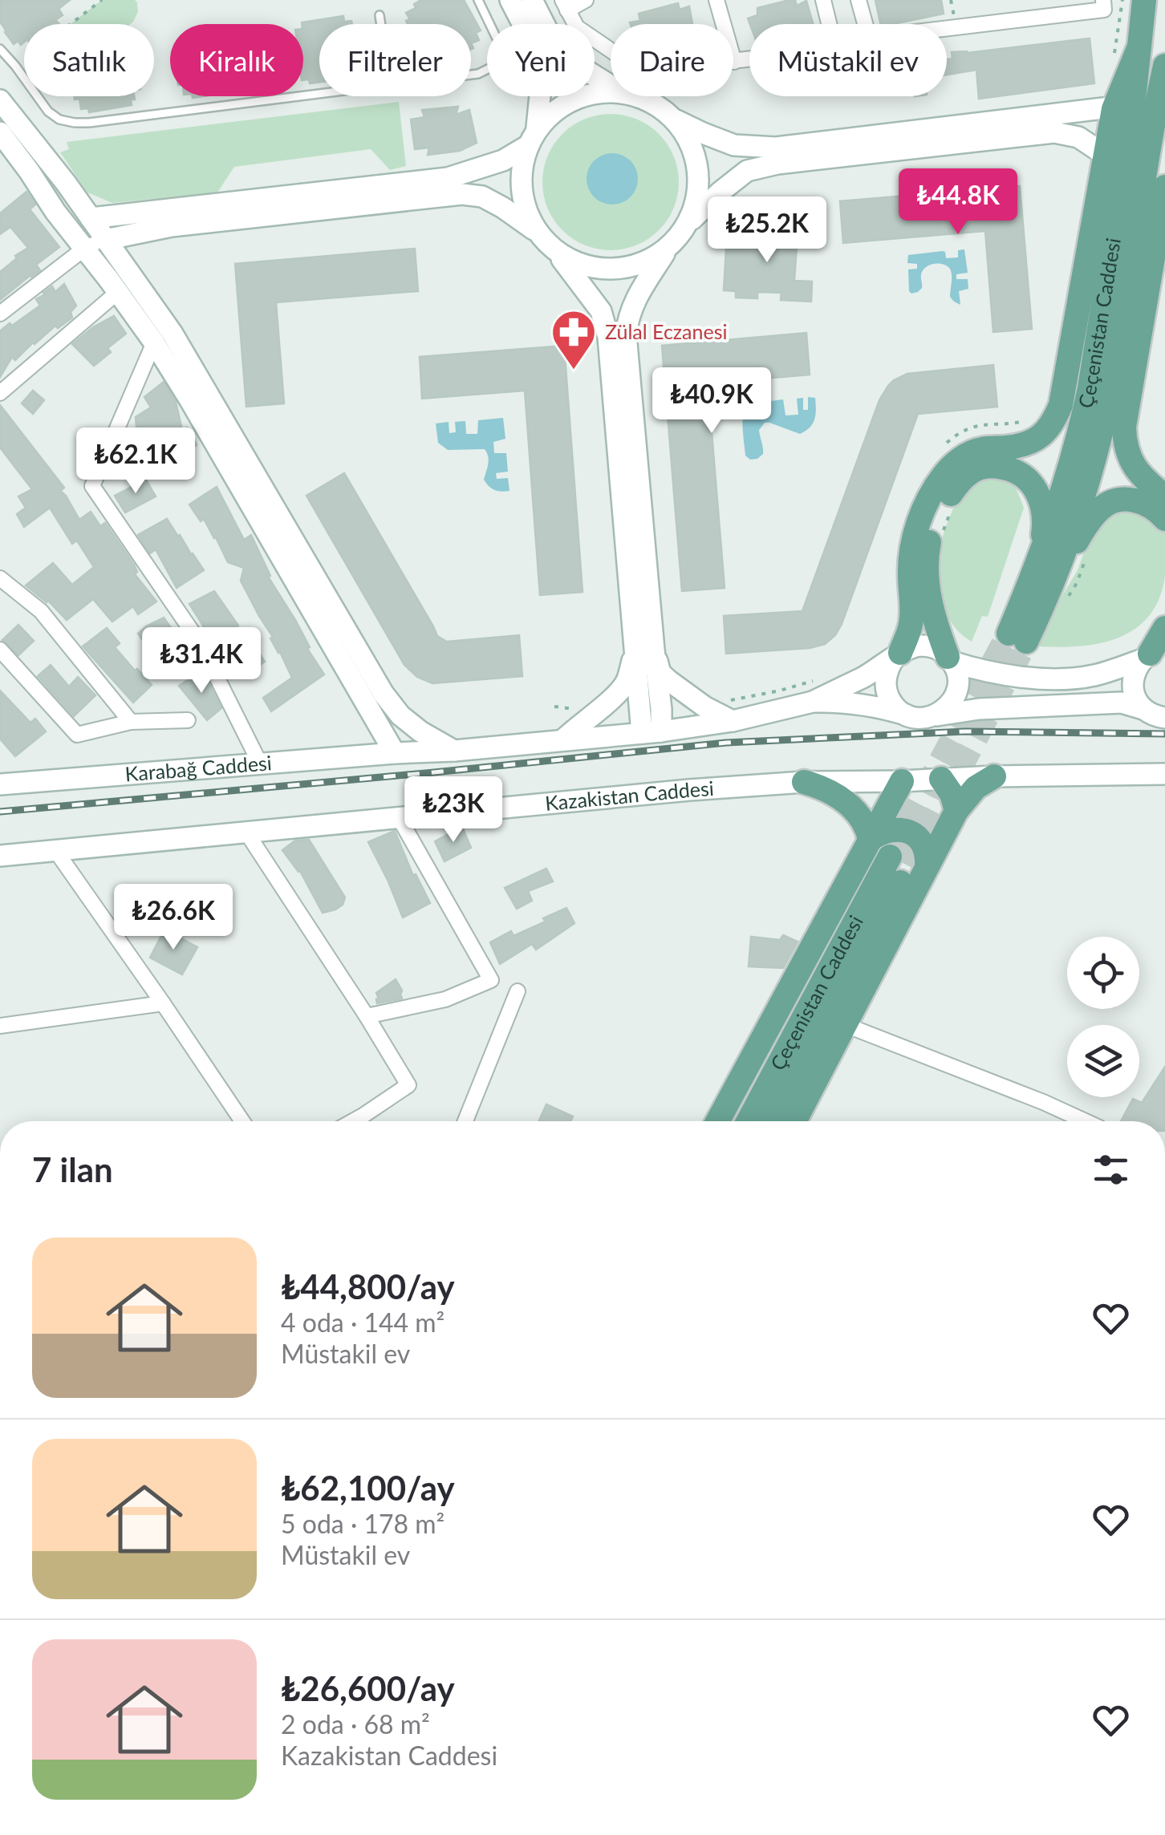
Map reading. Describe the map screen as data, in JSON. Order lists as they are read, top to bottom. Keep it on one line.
{"streets":{"main road":["Çeçenistan Caddesi","Karabağ Caddesi","Kazakistan Caddesi"]},"places":{"pharmacy":["Zülal Eczanesi"]},"page":{"chip":["Satılık","Kiralık","Filtreler","Yeni","Daire","Müstakil ev"],"price":["₺44.8K","₺25.2K","₺40.9K","₺62.1K","₺31.4K","₺23K","₺26.6K"],"heading":"7 ilan","list":[{"name":"₺44,800/ay","note":"4 oda · 144 m² · Müstakil ev"},{"name":"₺62,100/ay","note":"5 oda · 178 m² · Müstakil ev"},{"name":"₺26,600/ay","note":"2 oda · 68 m² · Kazakistan Caddesi"}]}}
